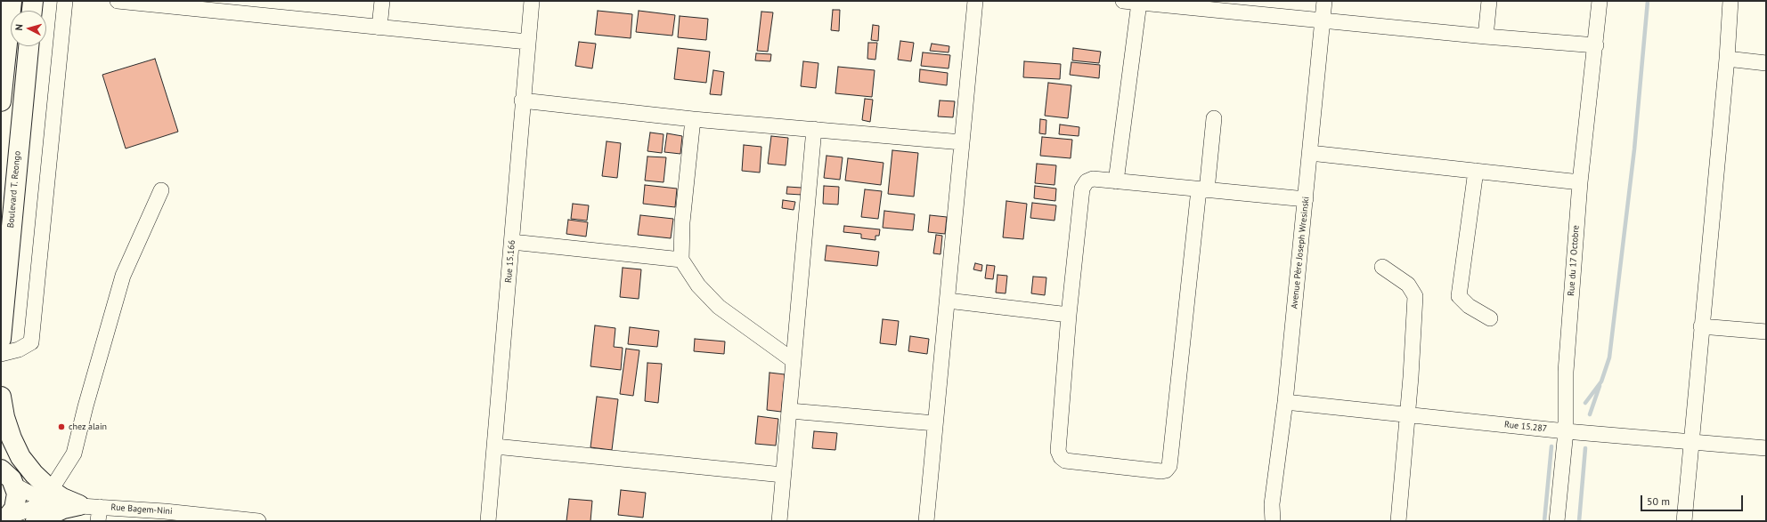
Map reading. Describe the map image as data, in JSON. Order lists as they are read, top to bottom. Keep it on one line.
{"streets":{"highway":["Boulevard T. Reongo"],"street":["Avenue Père Joseph Wresinski","Rue du 17 Octobre","Rue 15.166","Rue 15.287","Rue Bagem-Nini"]},"crossings":[["Avenue Père Joseph Wresinski","Rue 15.287"],["Rue du 17 Octobre","Rue 15.287"]],"places":["chez alain"],"scale_bar":"50 m","north":"left"}
